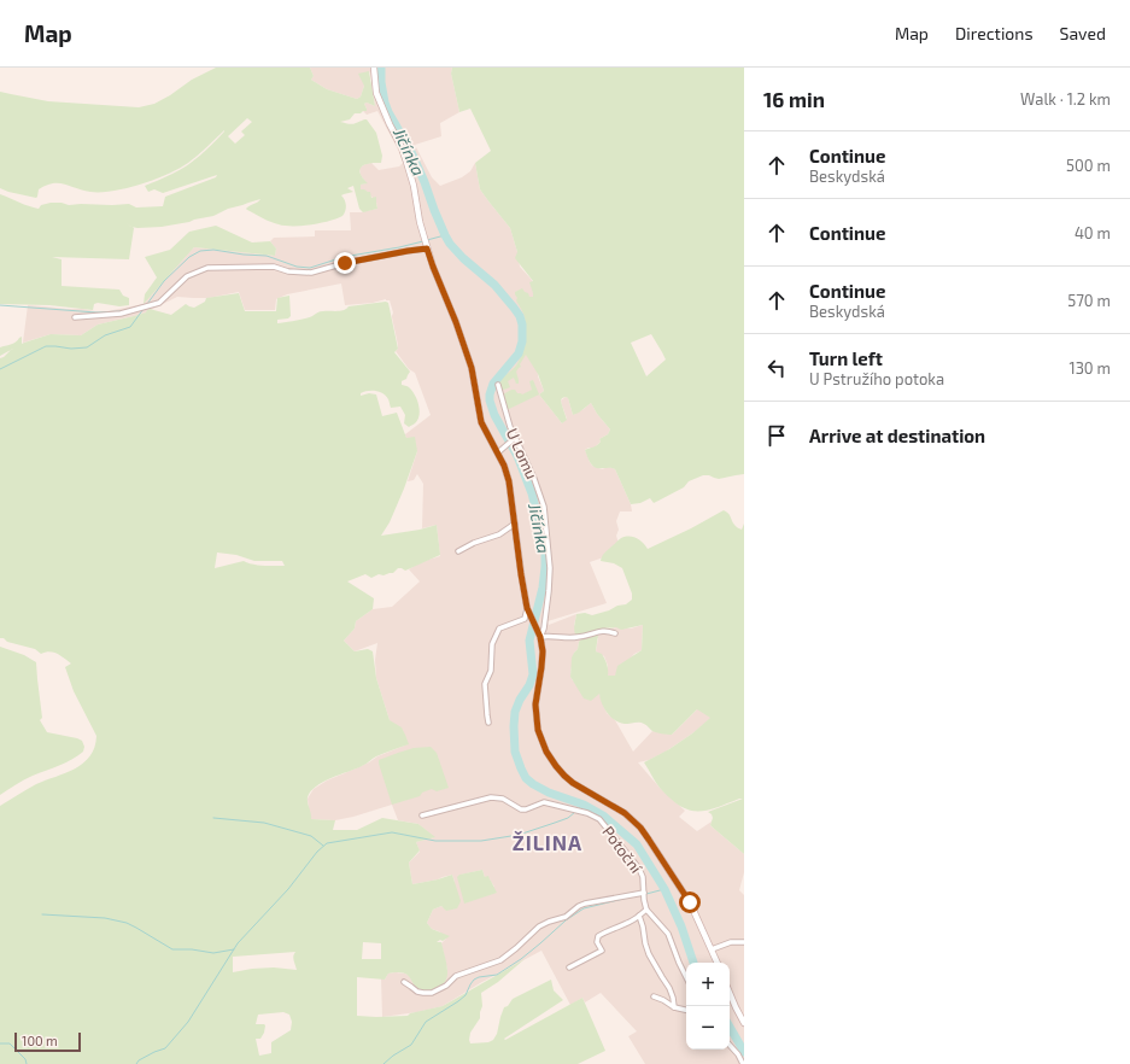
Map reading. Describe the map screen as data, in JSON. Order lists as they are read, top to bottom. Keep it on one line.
{"streets":{"street":["U Lomu","Potoční"]},"districts":["ŽILINA"],"water":["Jičínka"],"scale_bar":"100 m","page":{"header":"Map","nav":["Map","Directions","Saved"],"heading":["16 min","Walk · 1.2 km"],"list":[["Continue","Beskydská","500 m"],["Continue","40 m"],["Continue","Beskydská","570 m"],["Turn left","U Pstružího potoka","130 m"],"Arrive at destination"],"map_buttons":["+","−"],"scale":"100 m"}}
